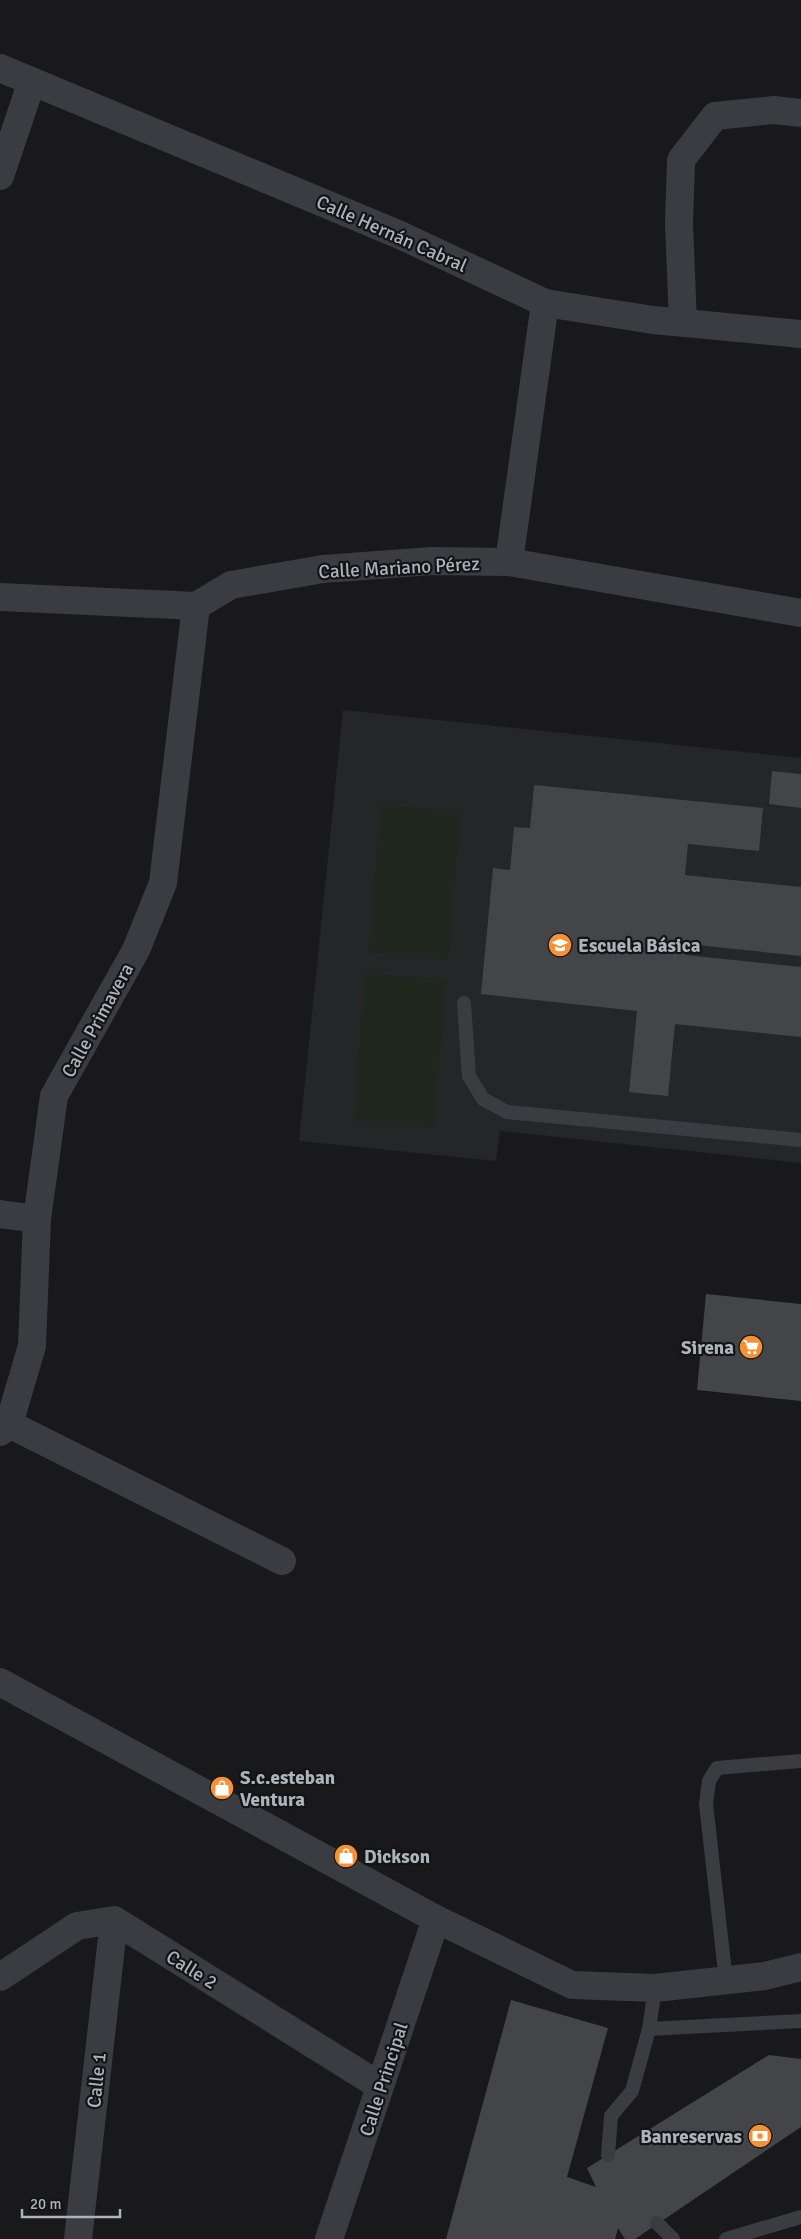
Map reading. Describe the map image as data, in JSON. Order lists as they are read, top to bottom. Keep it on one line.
{"streets":{"street":["Calle Hernán Cabral","Calle Mariano Pérez","Calle Primavera","Calle 2","Calle Principal","Calle 1"]},"crossings":[["Calle Mariano Pérez","Calle Primavera"],["Calle 2","Calle Principal"],["Calle 2","Calle 1"]],"places":{"school or university":["Escuela Básica"],"supermarket":["Sirena"],"shop":["S.c.esteban Ventura","Dickson"],"bank":["Banreservas"]},"scale_bar":"20 m"}
